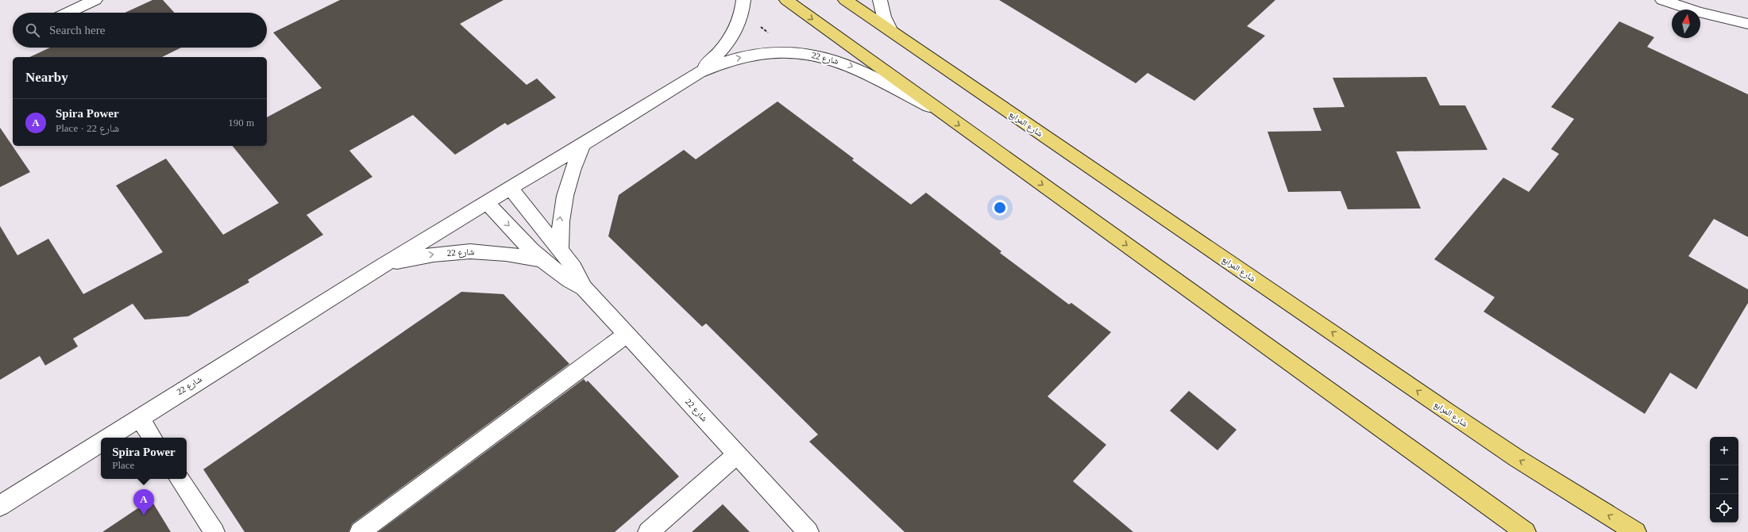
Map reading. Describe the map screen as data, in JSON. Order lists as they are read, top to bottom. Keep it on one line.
{"streets":{"main road":["شارع المرابع"],"street":["شارع 22"]},"north":"top","page":{"search":"Search here","heading":"Nearby","list":[{"mark":"A","name":"Spira Power","note":"Place · شارع 22","value":"190 m"}],"map_buttons":["+","−"],"popup":["Spira Power","Place"],"pins":"A"}}
